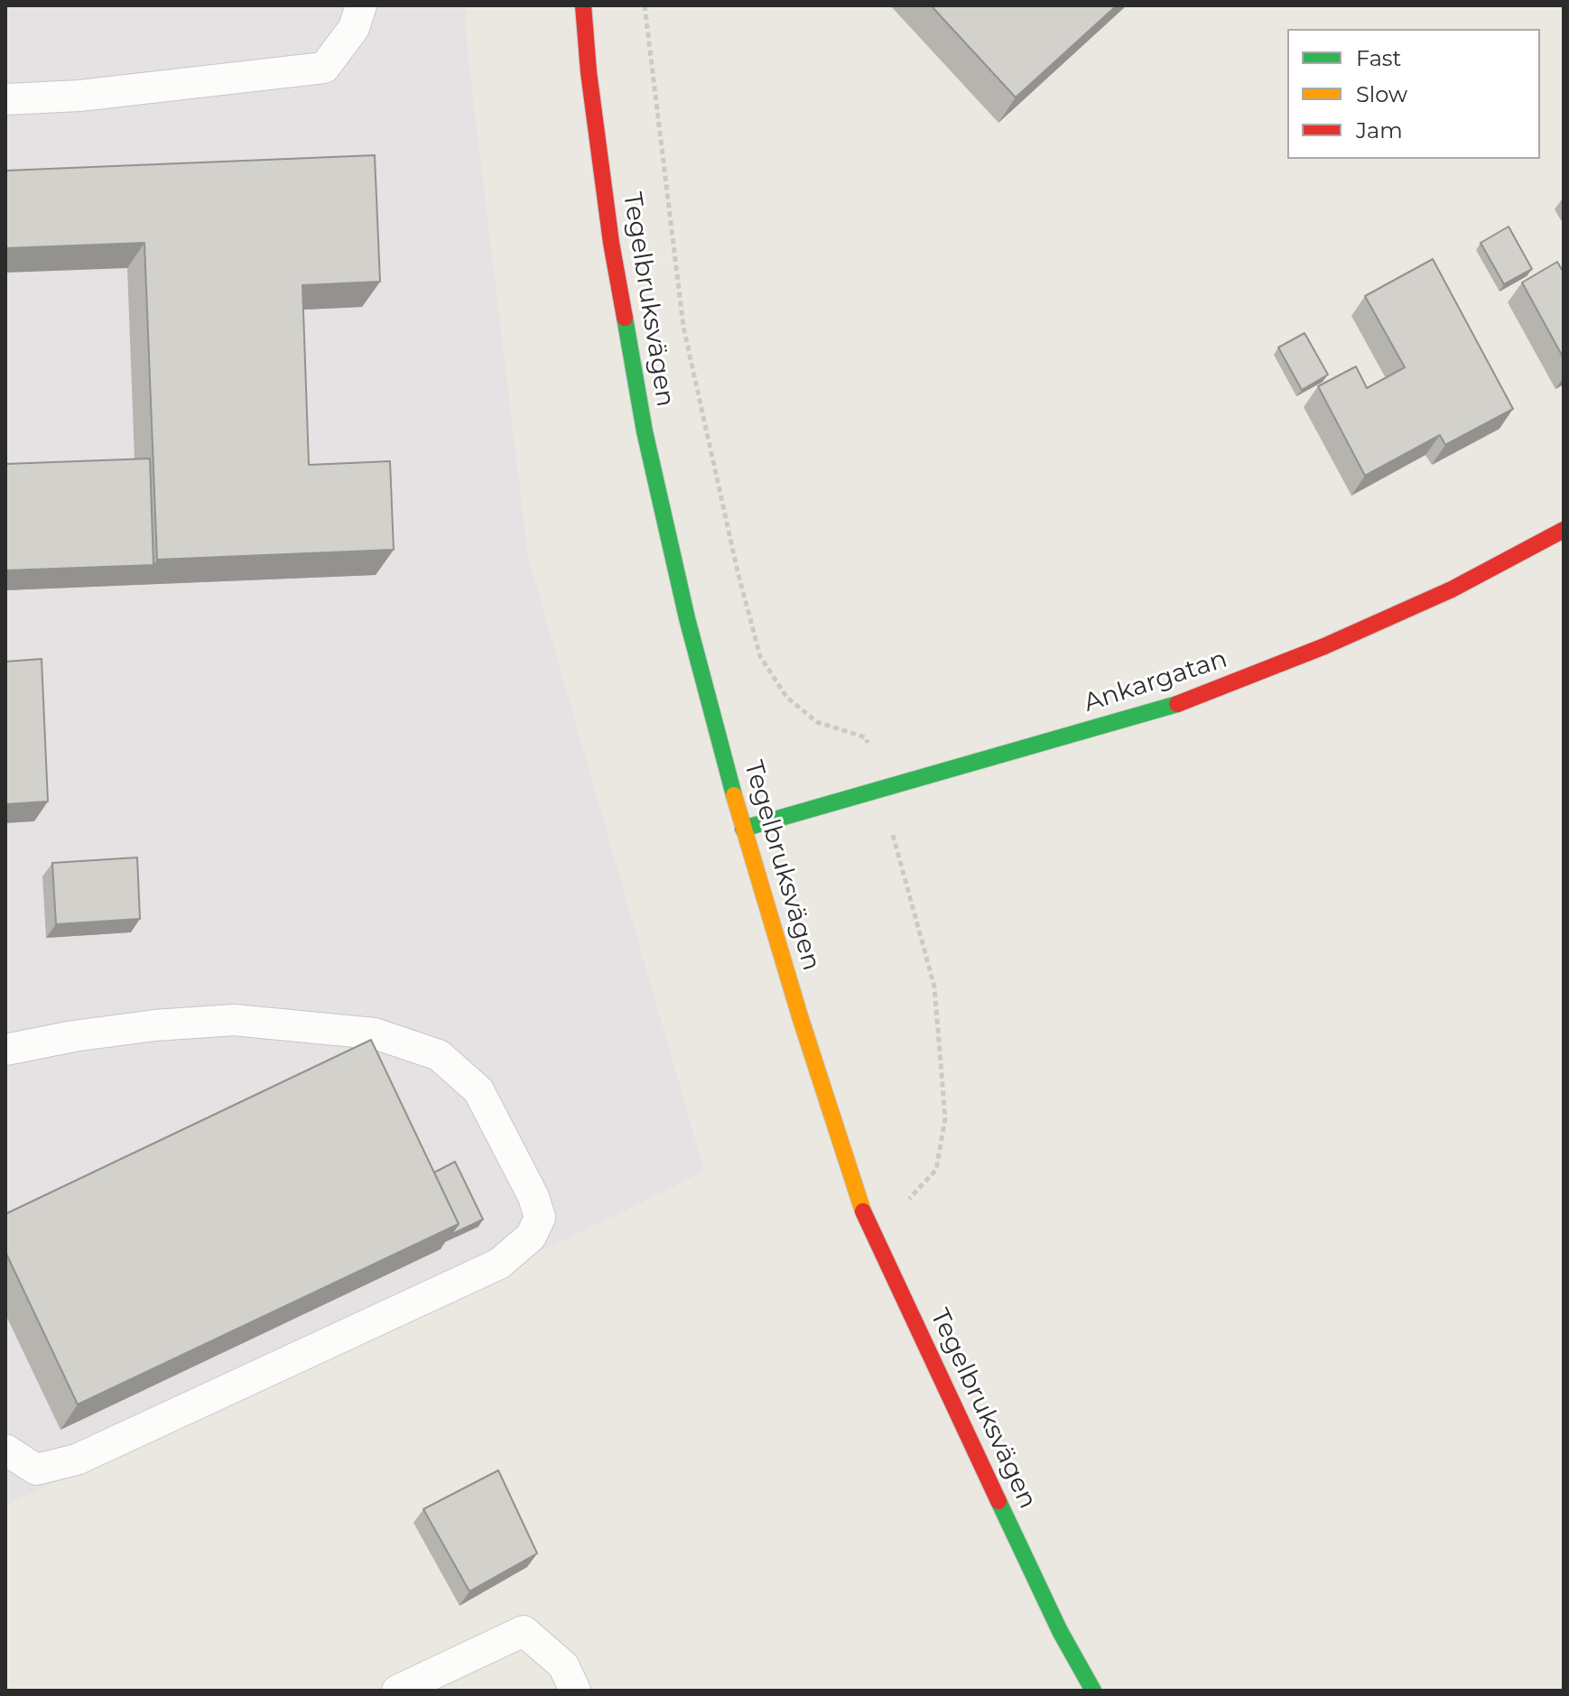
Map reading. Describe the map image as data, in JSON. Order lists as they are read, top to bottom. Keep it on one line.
{"streets":{"street":["Tegelbruksvägen","Ankargatan"]},"crossings":[["Tegelbruksvägen","Ankargatan"]],"legend":["Fast","Slow","Jam"]}
